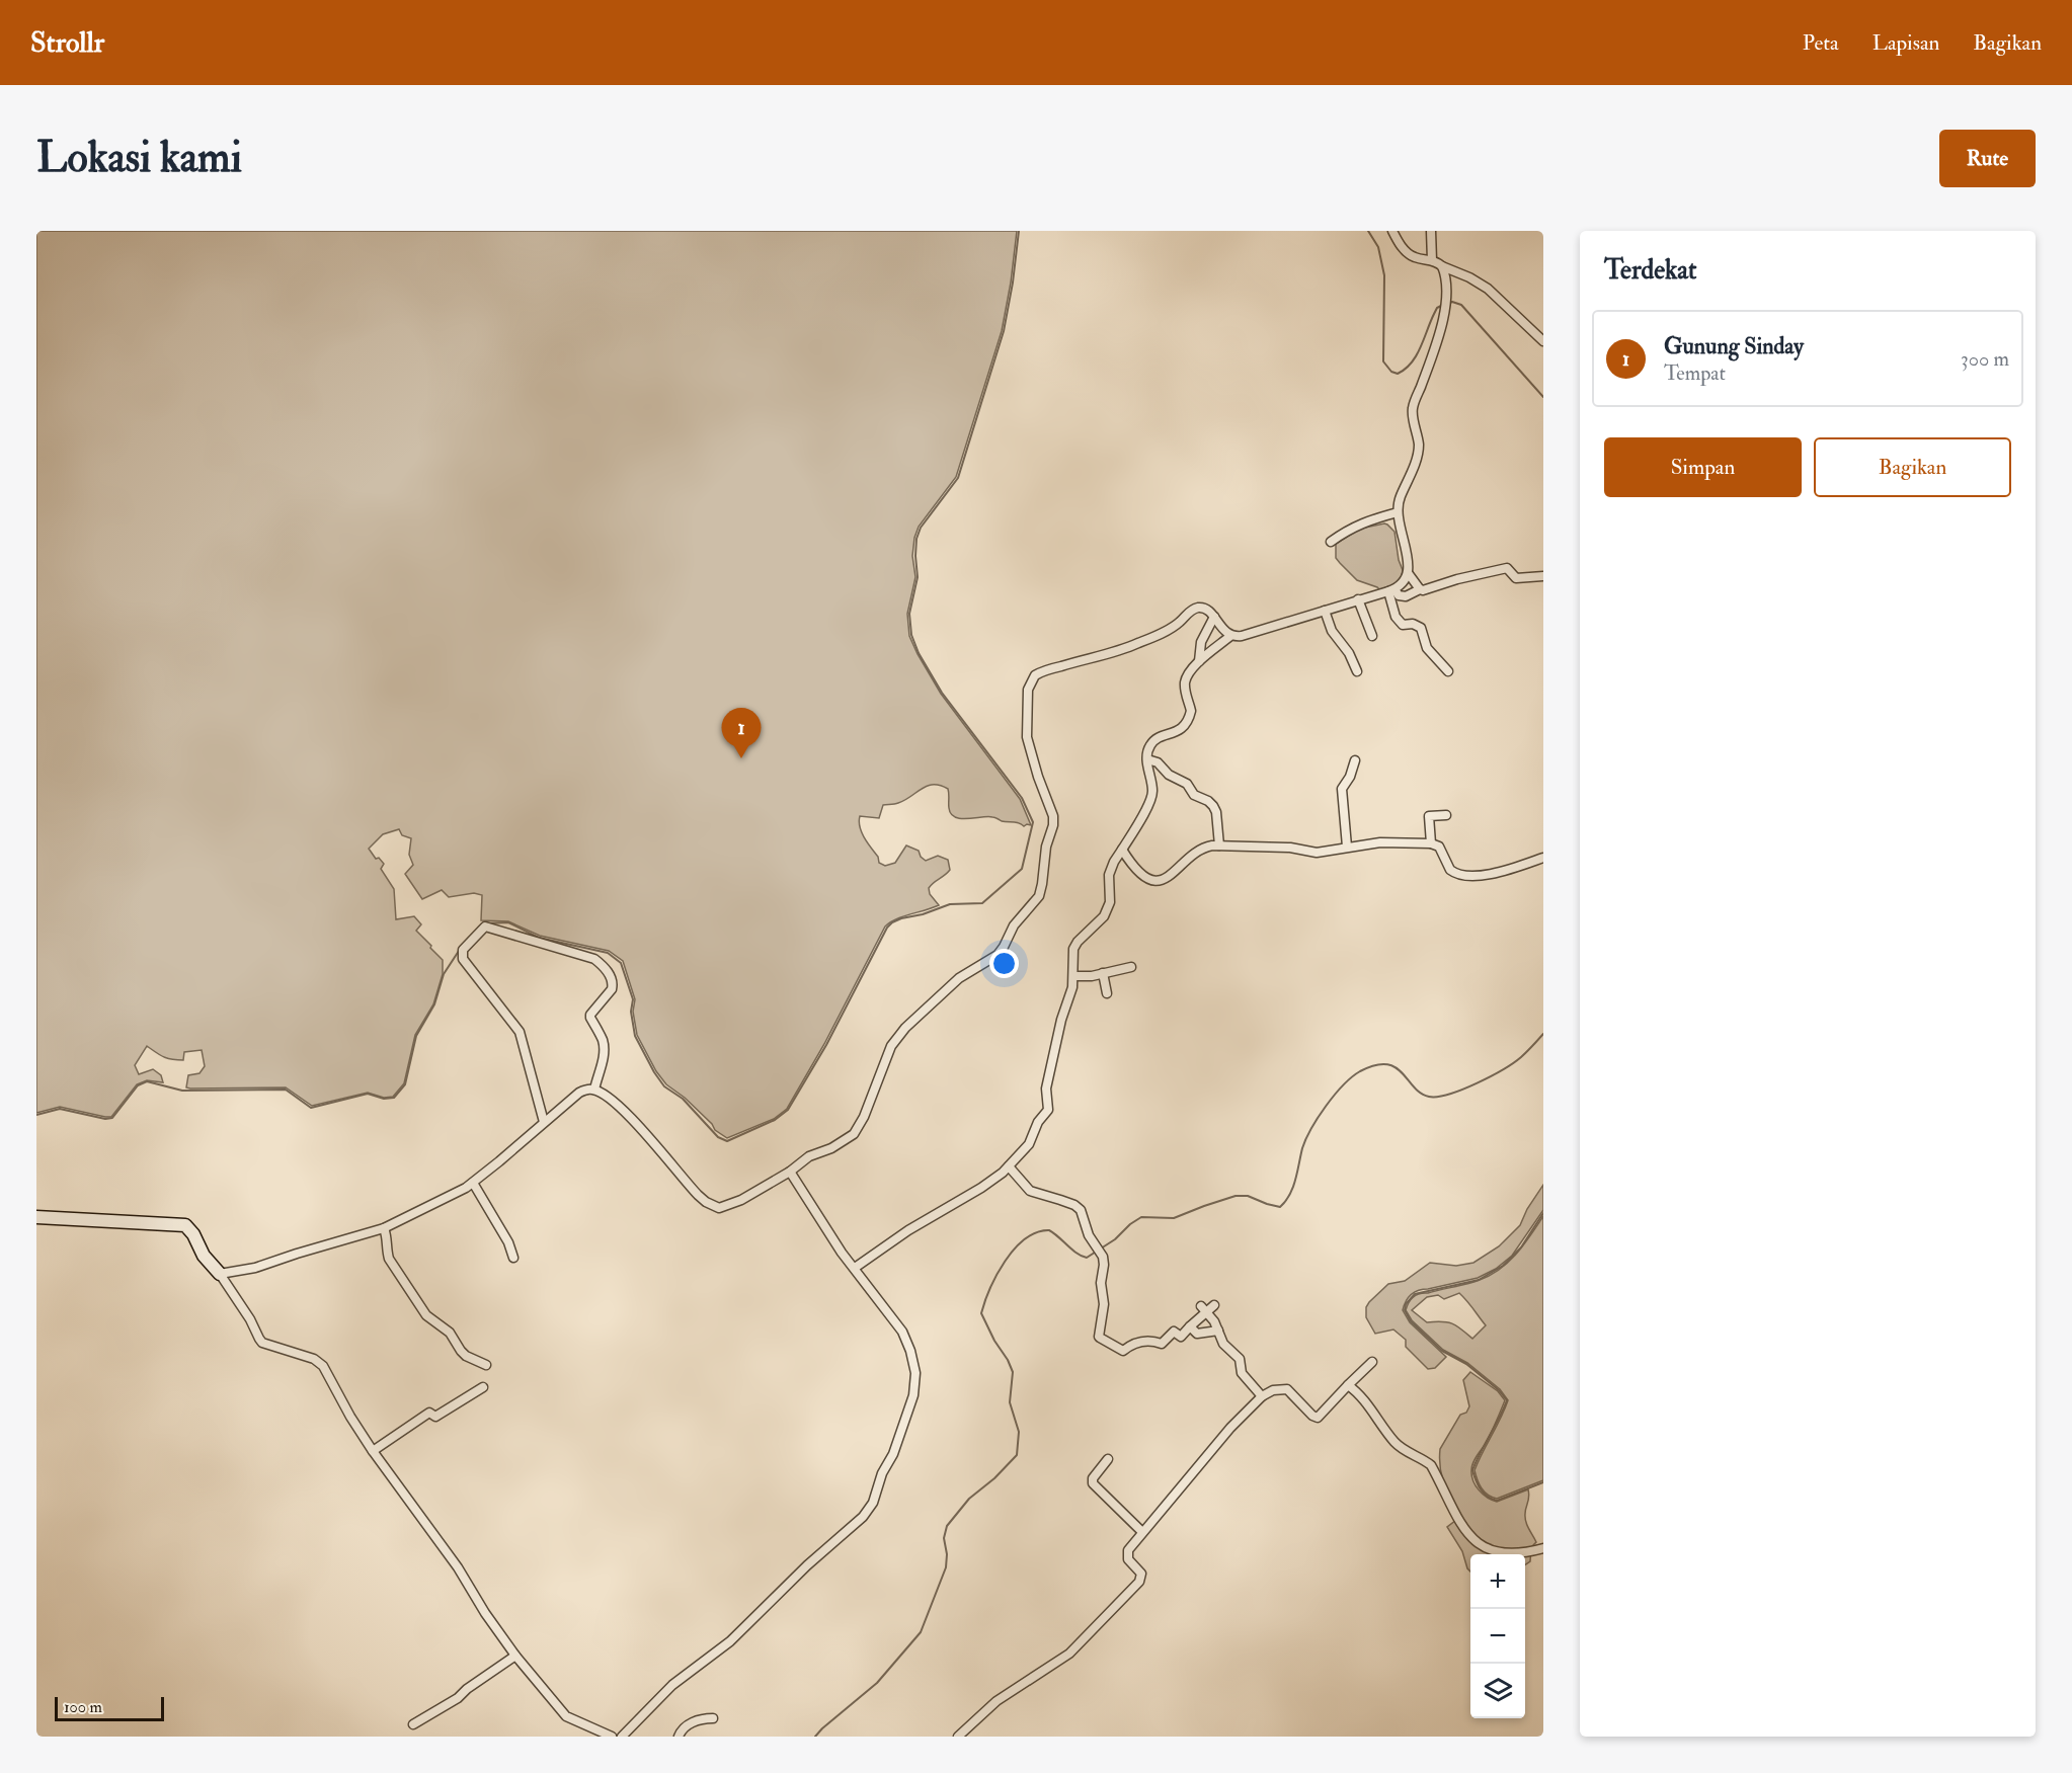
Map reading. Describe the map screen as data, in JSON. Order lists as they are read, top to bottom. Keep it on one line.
{"scale_bar":"100 m","page":{"header":"Strollr","nav":["Peta","Lapisan","Bagikan"],"buttons":["Rute",["Simpan","Bagikan"]],"title":"Lokasi kami","heading":"Terdekat","list":[{"mark":"1","name":"Gunung Sinday","note":"Tempat","value":"300 m"}],"pins":"1","map_buttons":["+","−"],"scale":"100 m"}}
